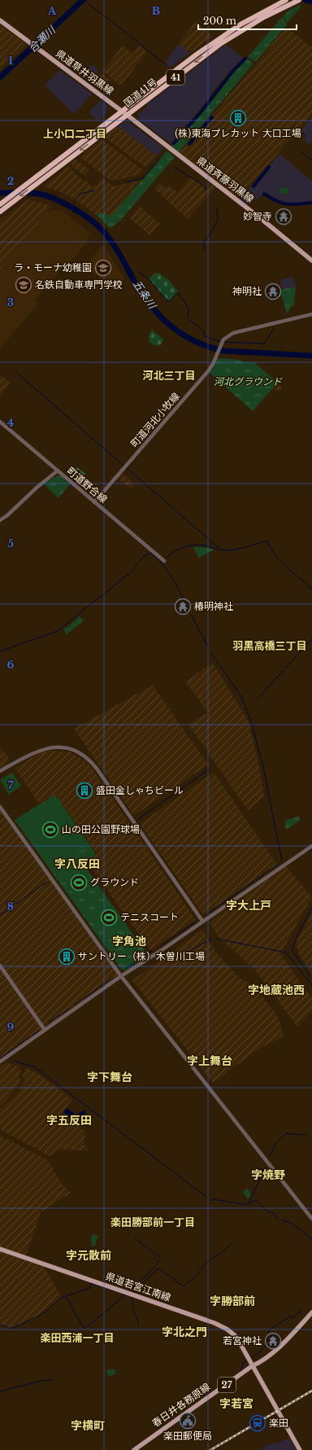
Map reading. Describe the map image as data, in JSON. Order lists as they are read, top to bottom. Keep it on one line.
{"streets":{"highway":["41","国道41号"],"main road":["県道草井羽黒線","県道斉藤羽黒線","県道若宮江南線","27","春日井各務原線"],"street":["町道河北小牧線","町道野合線"]},"crossings":[["県道草井羽黒線","国道41号"],["県道草井羽黒線","県道斉藤羽黒線"],["国道41号","県道斉藤羽黒線"],["町道河北小牧線","町道野合線"],["県道若宮江南線","春日井各務原線"]],"districts":["上小口二丁目","河北三丁目","羽黒高橋三丁目","字八反田","字大上戸","字角池","字地蔵池西","字上舞台","字下舞台","字五反田","字焼野","楽田勝部前一丁目","字元散前","字勝部前","字北之門","楽田西浦一丁目","字若宮","字横町"],"water":["合瀬川","五条川"],"parks":["河北グラウンド"],"places":{"building":["(株)東海プレカット 大口工場","盛田金しゃちビール","サントリー（株）木曽川工場"],"temple":["妙智寺","神明社","椿明神社","若宮神社"],"school or university":["ラ・モーナ幼稚園","名鉄自動車専門学校"],"sports":["山の田公園野球場","グラウンド","テニスコート"],"public building":["楽田郵便局"],"station":["楽田"]},"scale_bar":"200 m","grid":{"columns":["A","B"],"rows":["1","2","3","4","5","6","7","8","9"]}}
